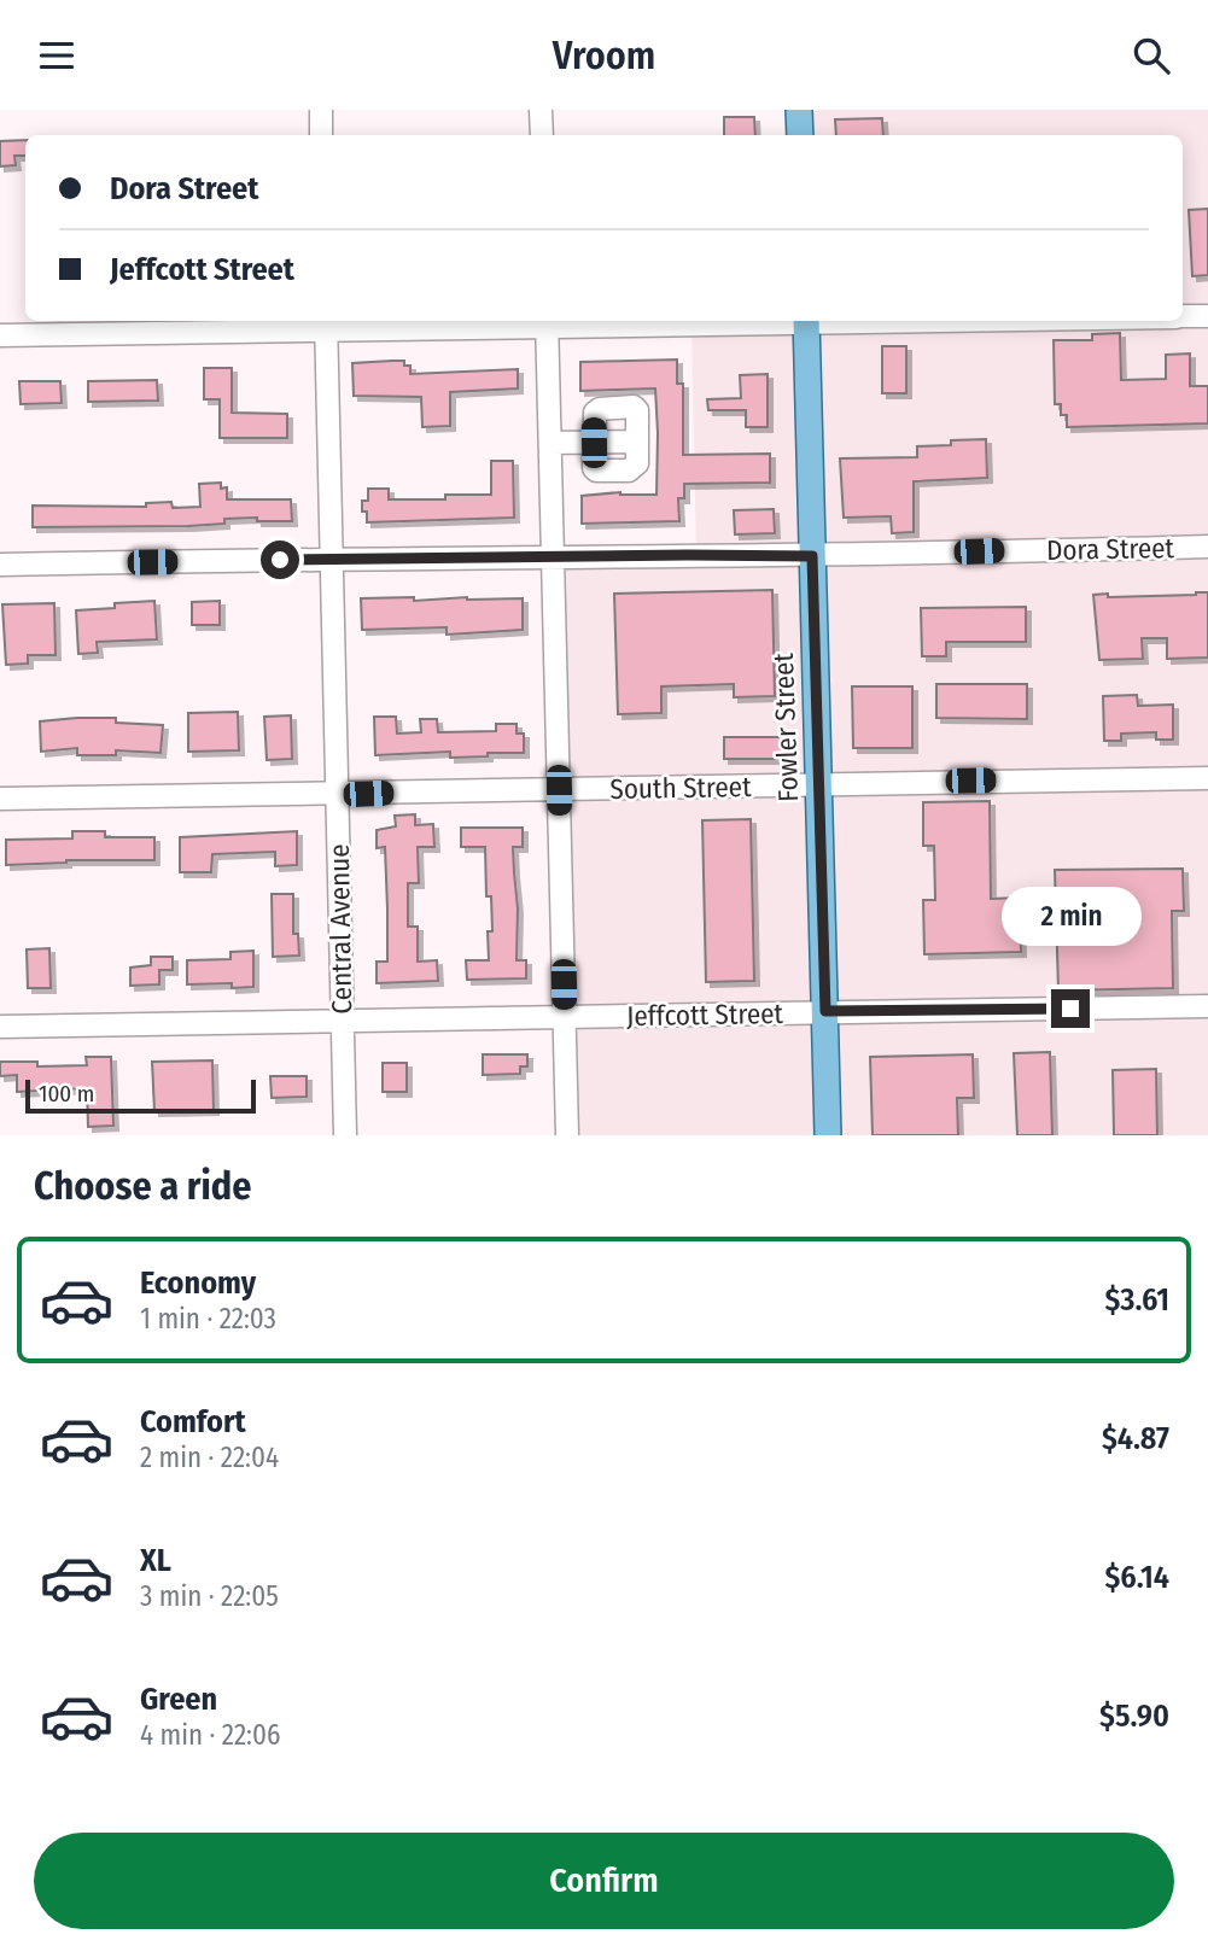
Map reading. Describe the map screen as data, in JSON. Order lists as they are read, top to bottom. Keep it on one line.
{"streets":{"main road":["Fowler Street"],"street":["Dora Street","South Street","Central Avenue","Jeffcott Street"]},"crossings":[["Dora Street","Fowler Street"],["Dora Street","Central Avenue"],["Fowler Street","South Street"],["Fowler Street","Jeffcott Street"],["South Street","Central Avenue"],["Central Avenue","Jeffcott Street"]],"scale_bar":"100 m","page":{"header":"Vroom","banner":["Dora Street","Jeffcott Street"],"bubble":"2 min","scale":"100 m","heading":"Choose a ride","list":[{"name":"Economy","note":"1 min · 22:03","value":"$3.61"},{"name":"Comfort","note":"2 min · 22:04","value":"$4.87"},{"name":"XL","note":"3 min · 22:05","value":"$6.14"},{"name":"Green","note":"4 min · 22:06","value":"$5.90"}],"buttons":"Confirm"}}
